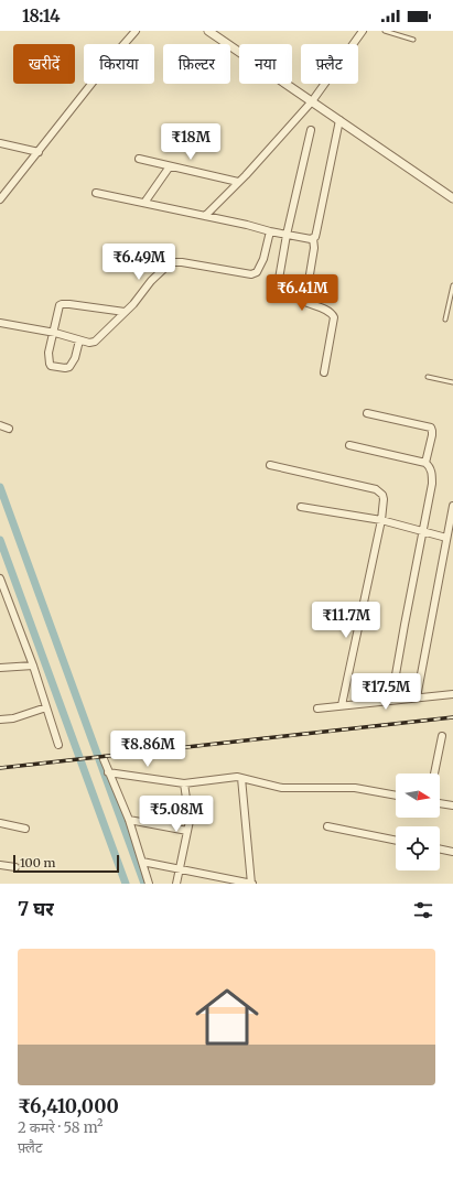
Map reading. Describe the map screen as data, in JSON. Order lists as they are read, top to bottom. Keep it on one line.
{"scale_bar":"100 m","north":"right","page":{"status":"18:14","chip":["खरीदें","किराया","फ़िल्टर","नया","फ़्लैट"],"price":["₹18M","₹6.49M","₹6.41M","₹11.7M","₹17.5M","₹8.86M","₹5.08M"],"scale":"100 m","heading":"7 घर","list":[{"name":"₹6,410,000","note":"2 कमरे · 58 m² · फ़्लैट"}]}}
